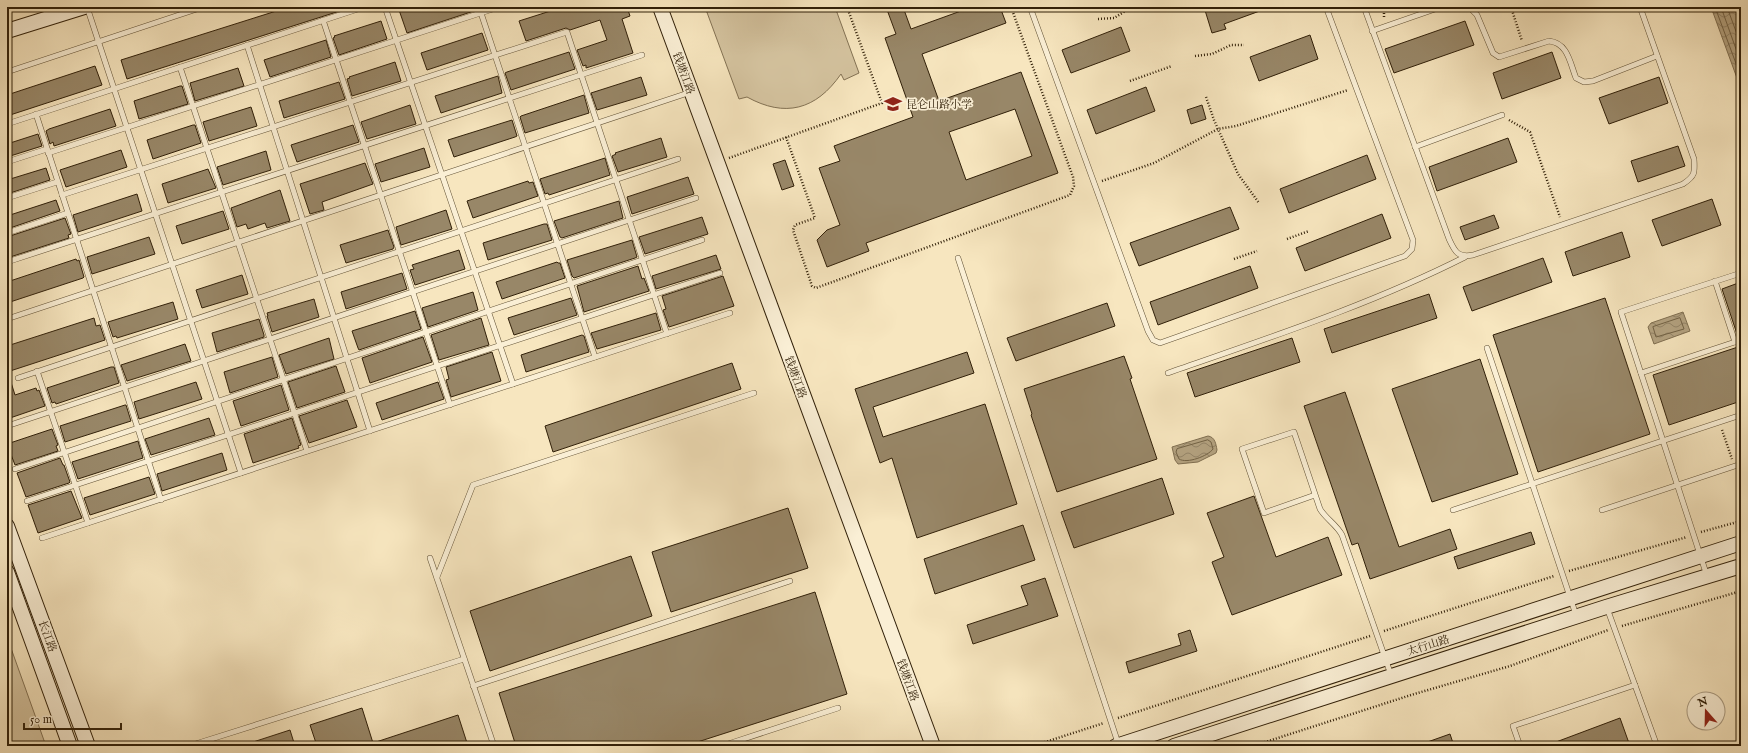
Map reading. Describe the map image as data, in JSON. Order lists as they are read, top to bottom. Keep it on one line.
{"streets":{"street":["钱塘江路","长江路","太行山路"]},"places":{"school or university":["昆仑山路小学"]},"scale_bar":"50 m","north":"top"}
